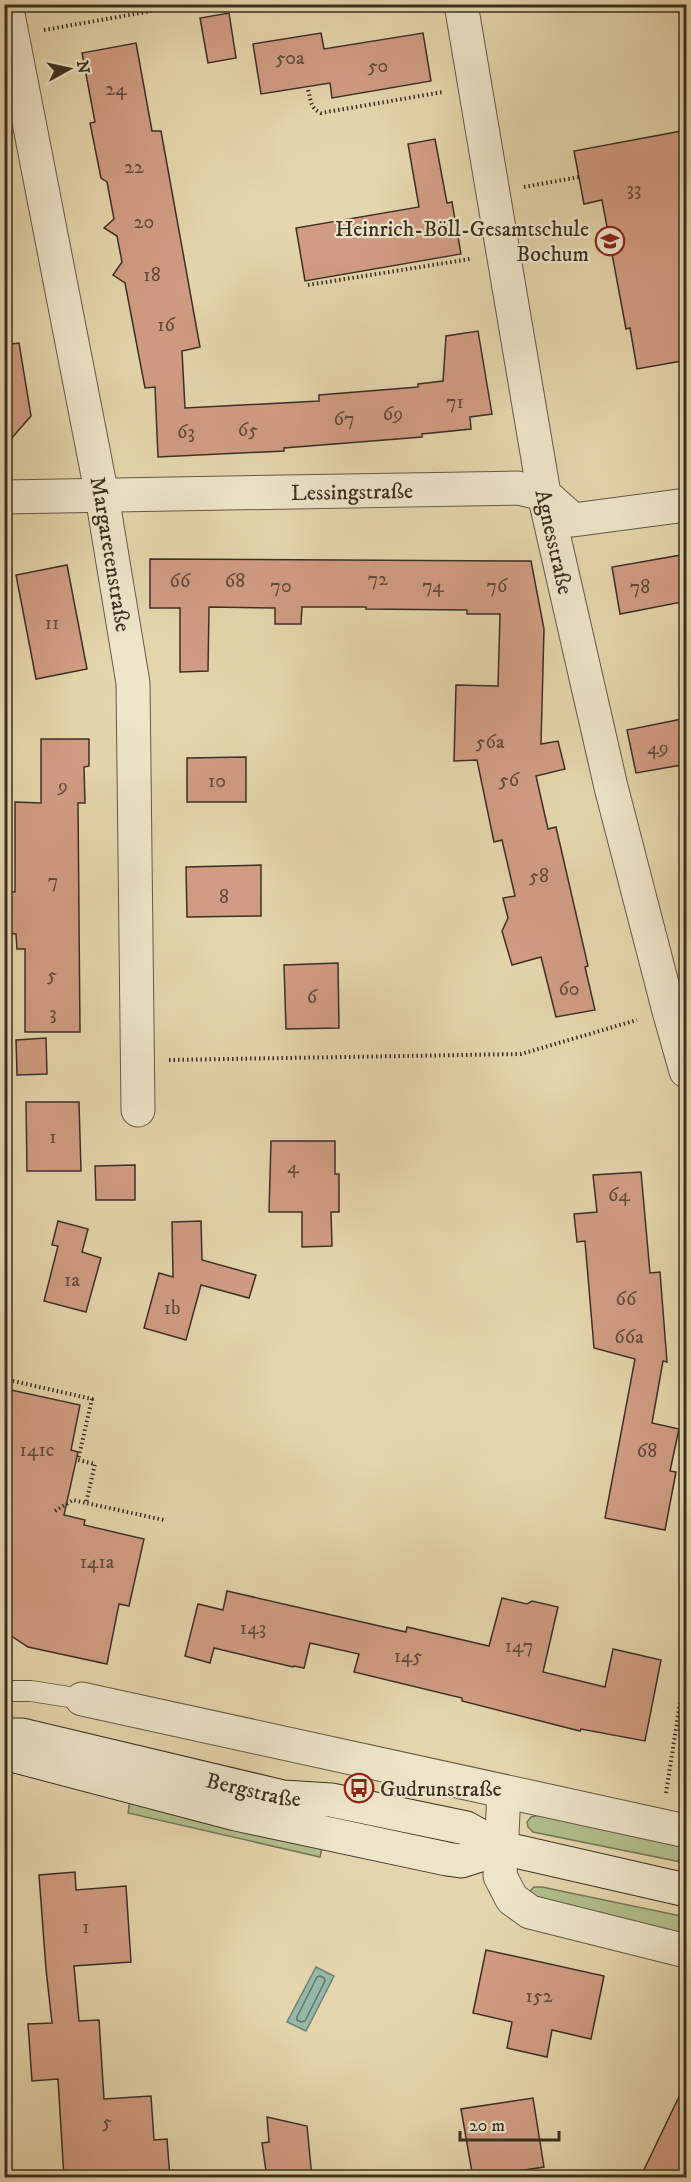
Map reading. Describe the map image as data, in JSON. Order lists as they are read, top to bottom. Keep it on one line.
{"streets":{"street":["Lessingstraße","Agnesstraße","Margaretenstraße","Bergstraße"]},"crossings":[["Lessingstraße","Agnesstraße"],["Lessingstraße","Margaretenstraße"]],"places":{"school or university":["Heinrich-Böll-Gesamtschule Bochum"],"bus stop":["Gudrunstraße"]},"house_numbers":["50a","50","24","22","33","20","18","16","71","69","67","65","63","72","66","68","70","74","76","78","11","56a","49","56","10","9","58","7","8","5","60","6","3","1","4","64","1a","66","1b","66a","141c","68","141a","143","147","145","1","152","5"],"scale_bar":"20 m","north":"right"}
